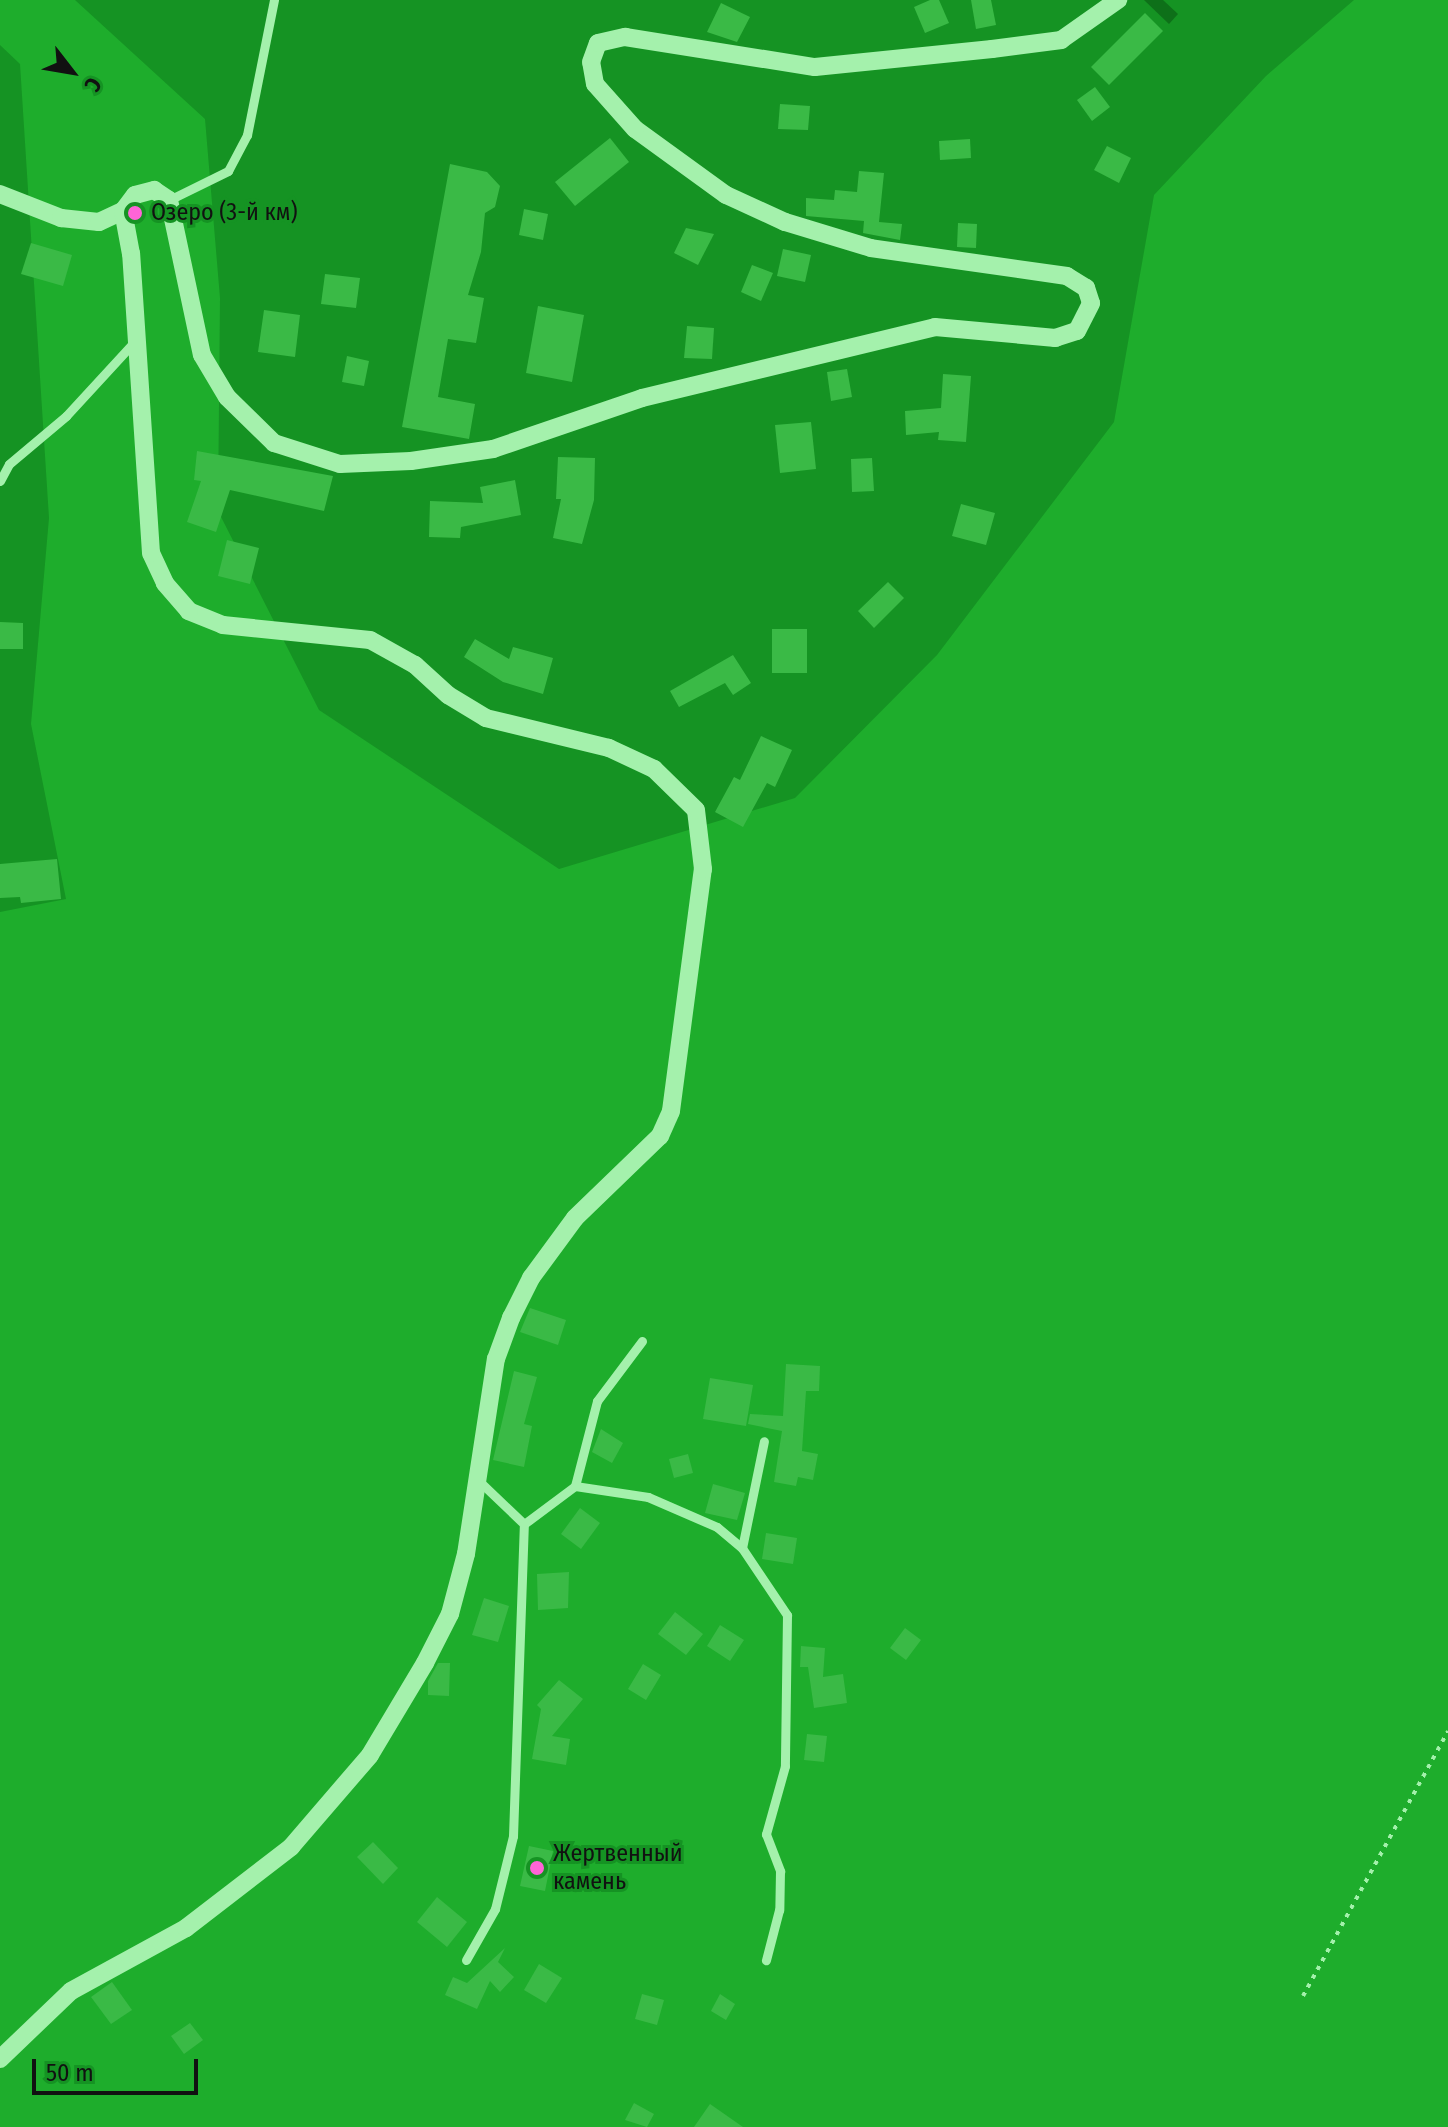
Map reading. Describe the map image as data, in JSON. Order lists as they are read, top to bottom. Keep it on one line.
{"places":["Озеро (3-й км)","Жертвенный камень"],"scale_bar":"50 m","north":"bottom right"}
